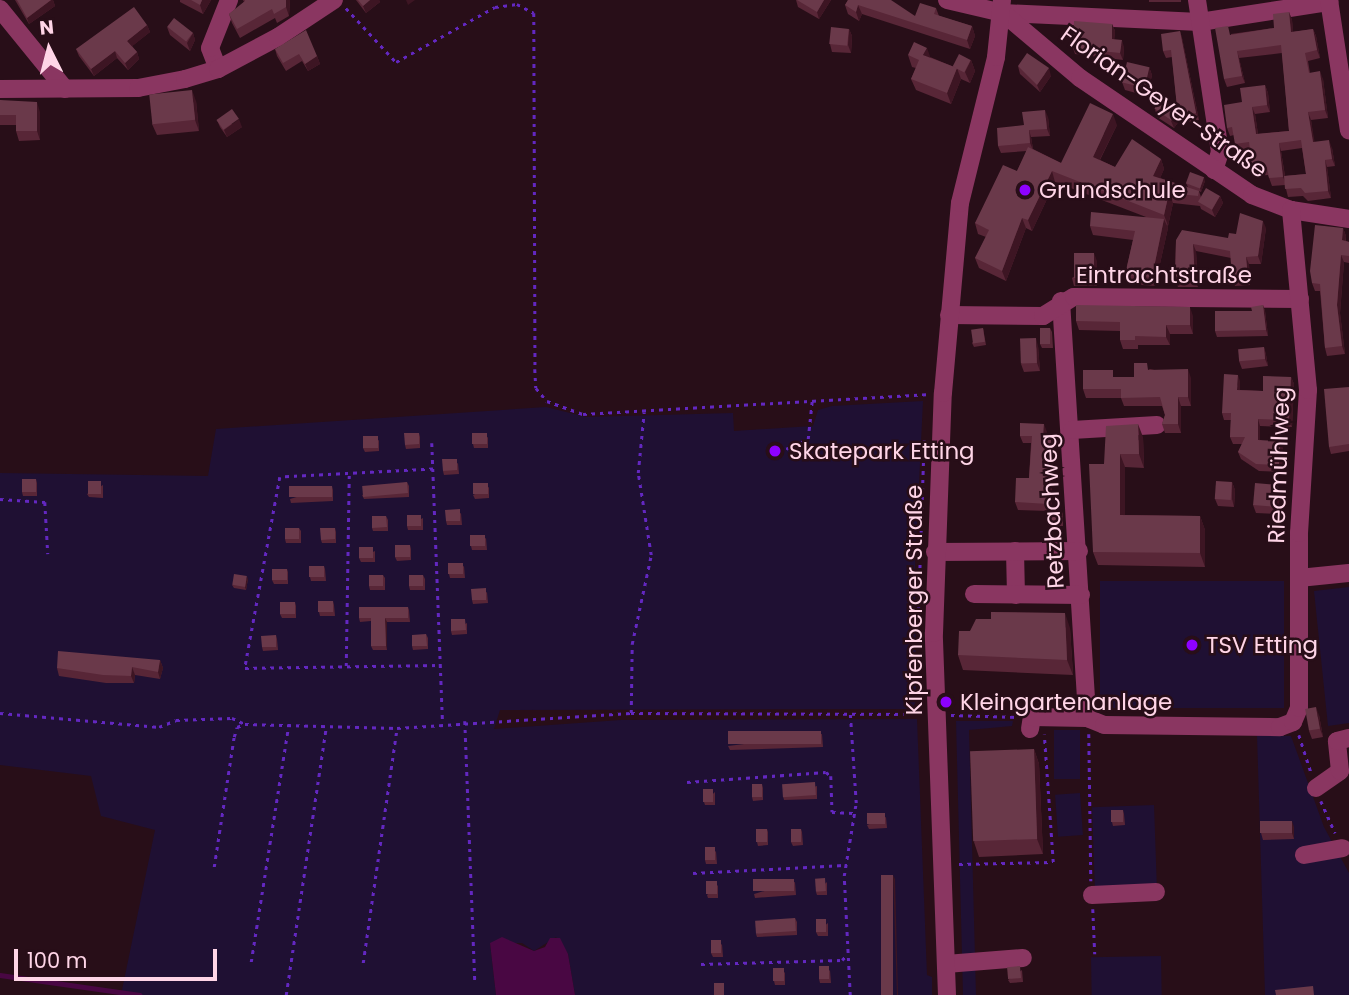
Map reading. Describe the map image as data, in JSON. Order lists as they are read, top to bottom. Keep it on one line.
{"streets":{"street":["Florian-Geyer-Straße","Eintrachtstraße","Riedmühlweg","Retzbachweg","Kipfenberger Straße"]},"crossings":[["Florian-Geyer-Straße","Riedmühlweg"],["Florian-Geyer-Straße","Kipfenberger Straße"],["Eintrachtstraße","Riedmühlweg"],["Eintrachtstraße","Retzbachweg"],["Eintrachtstraße","Kipfenberger Straße"],["Riedmühlweg","Retzbachweg"]],"places":["Grundschule","Skatepark Etting","TSV Etting","Kleingartenanlage"],"scale_bar":"100 m","north":"top"}
